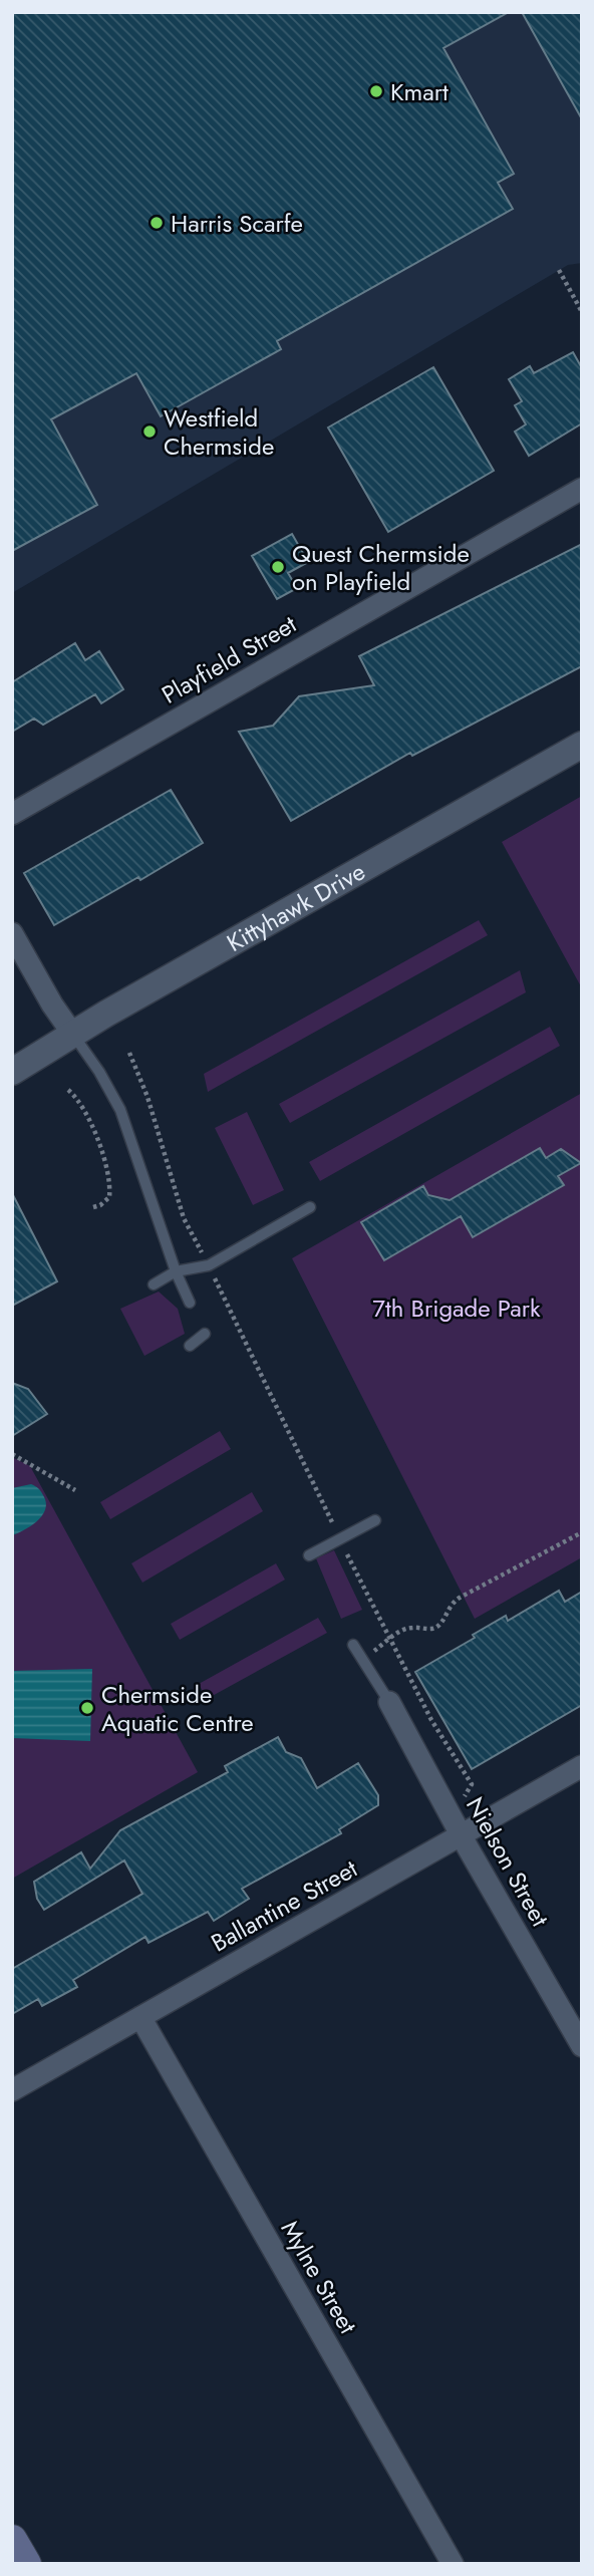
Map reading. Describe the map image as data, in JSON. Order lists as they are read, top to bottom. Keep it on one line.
{"streets":{"street":["Playfield Street","Kittyhawk Drive","Nielson Street","Ballantine Street","Mylne Street"]},"crossings":[["Nielson Street","Ballantine Street"],["Ballantine Street","Mylne Street"]],"parks":["7th Brigade Park"],"places":["Kmart","Harris Scarfe","Westfield Chermside","Quest Chermside on Playfield","Chermside Aquatic Centre"]}
